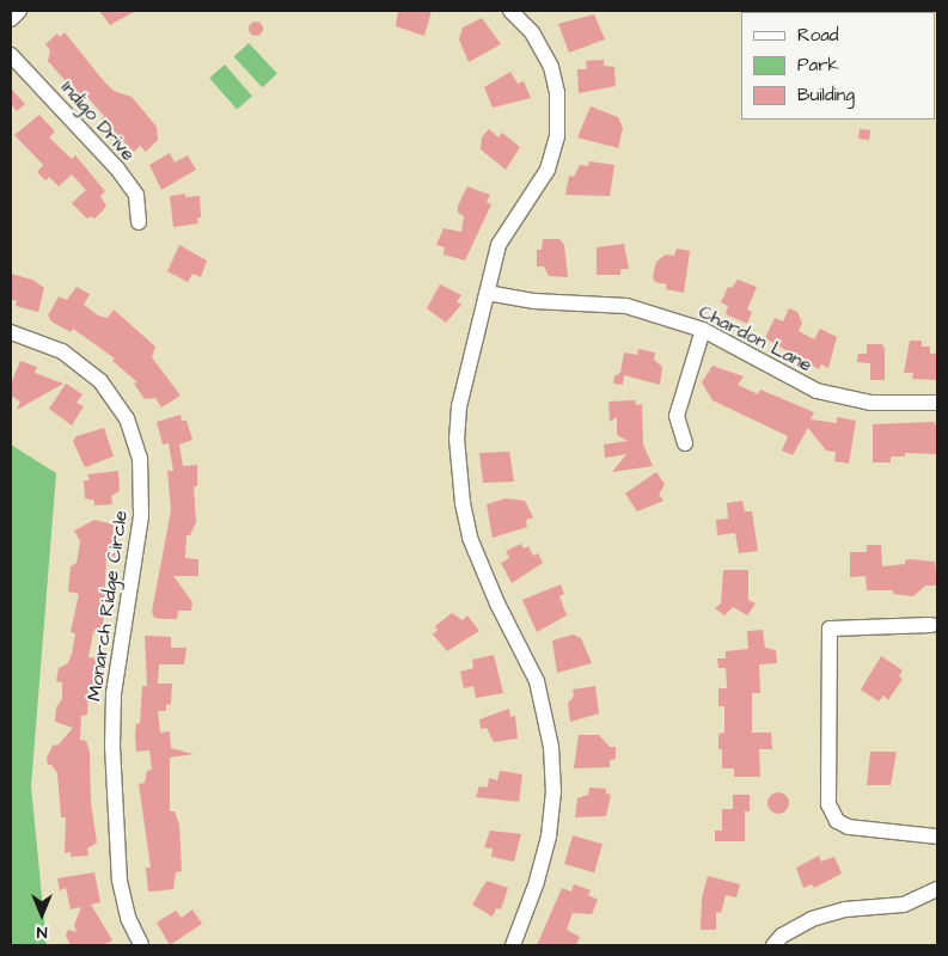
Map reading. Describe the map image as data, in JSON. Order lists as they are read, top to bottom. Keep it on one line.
{"streets":{"street":["Indigo Drive","Chardon Lane","Monarch Ridge Circle"]},"legend":["Road","Park","Building"],"north":"bottom"}
